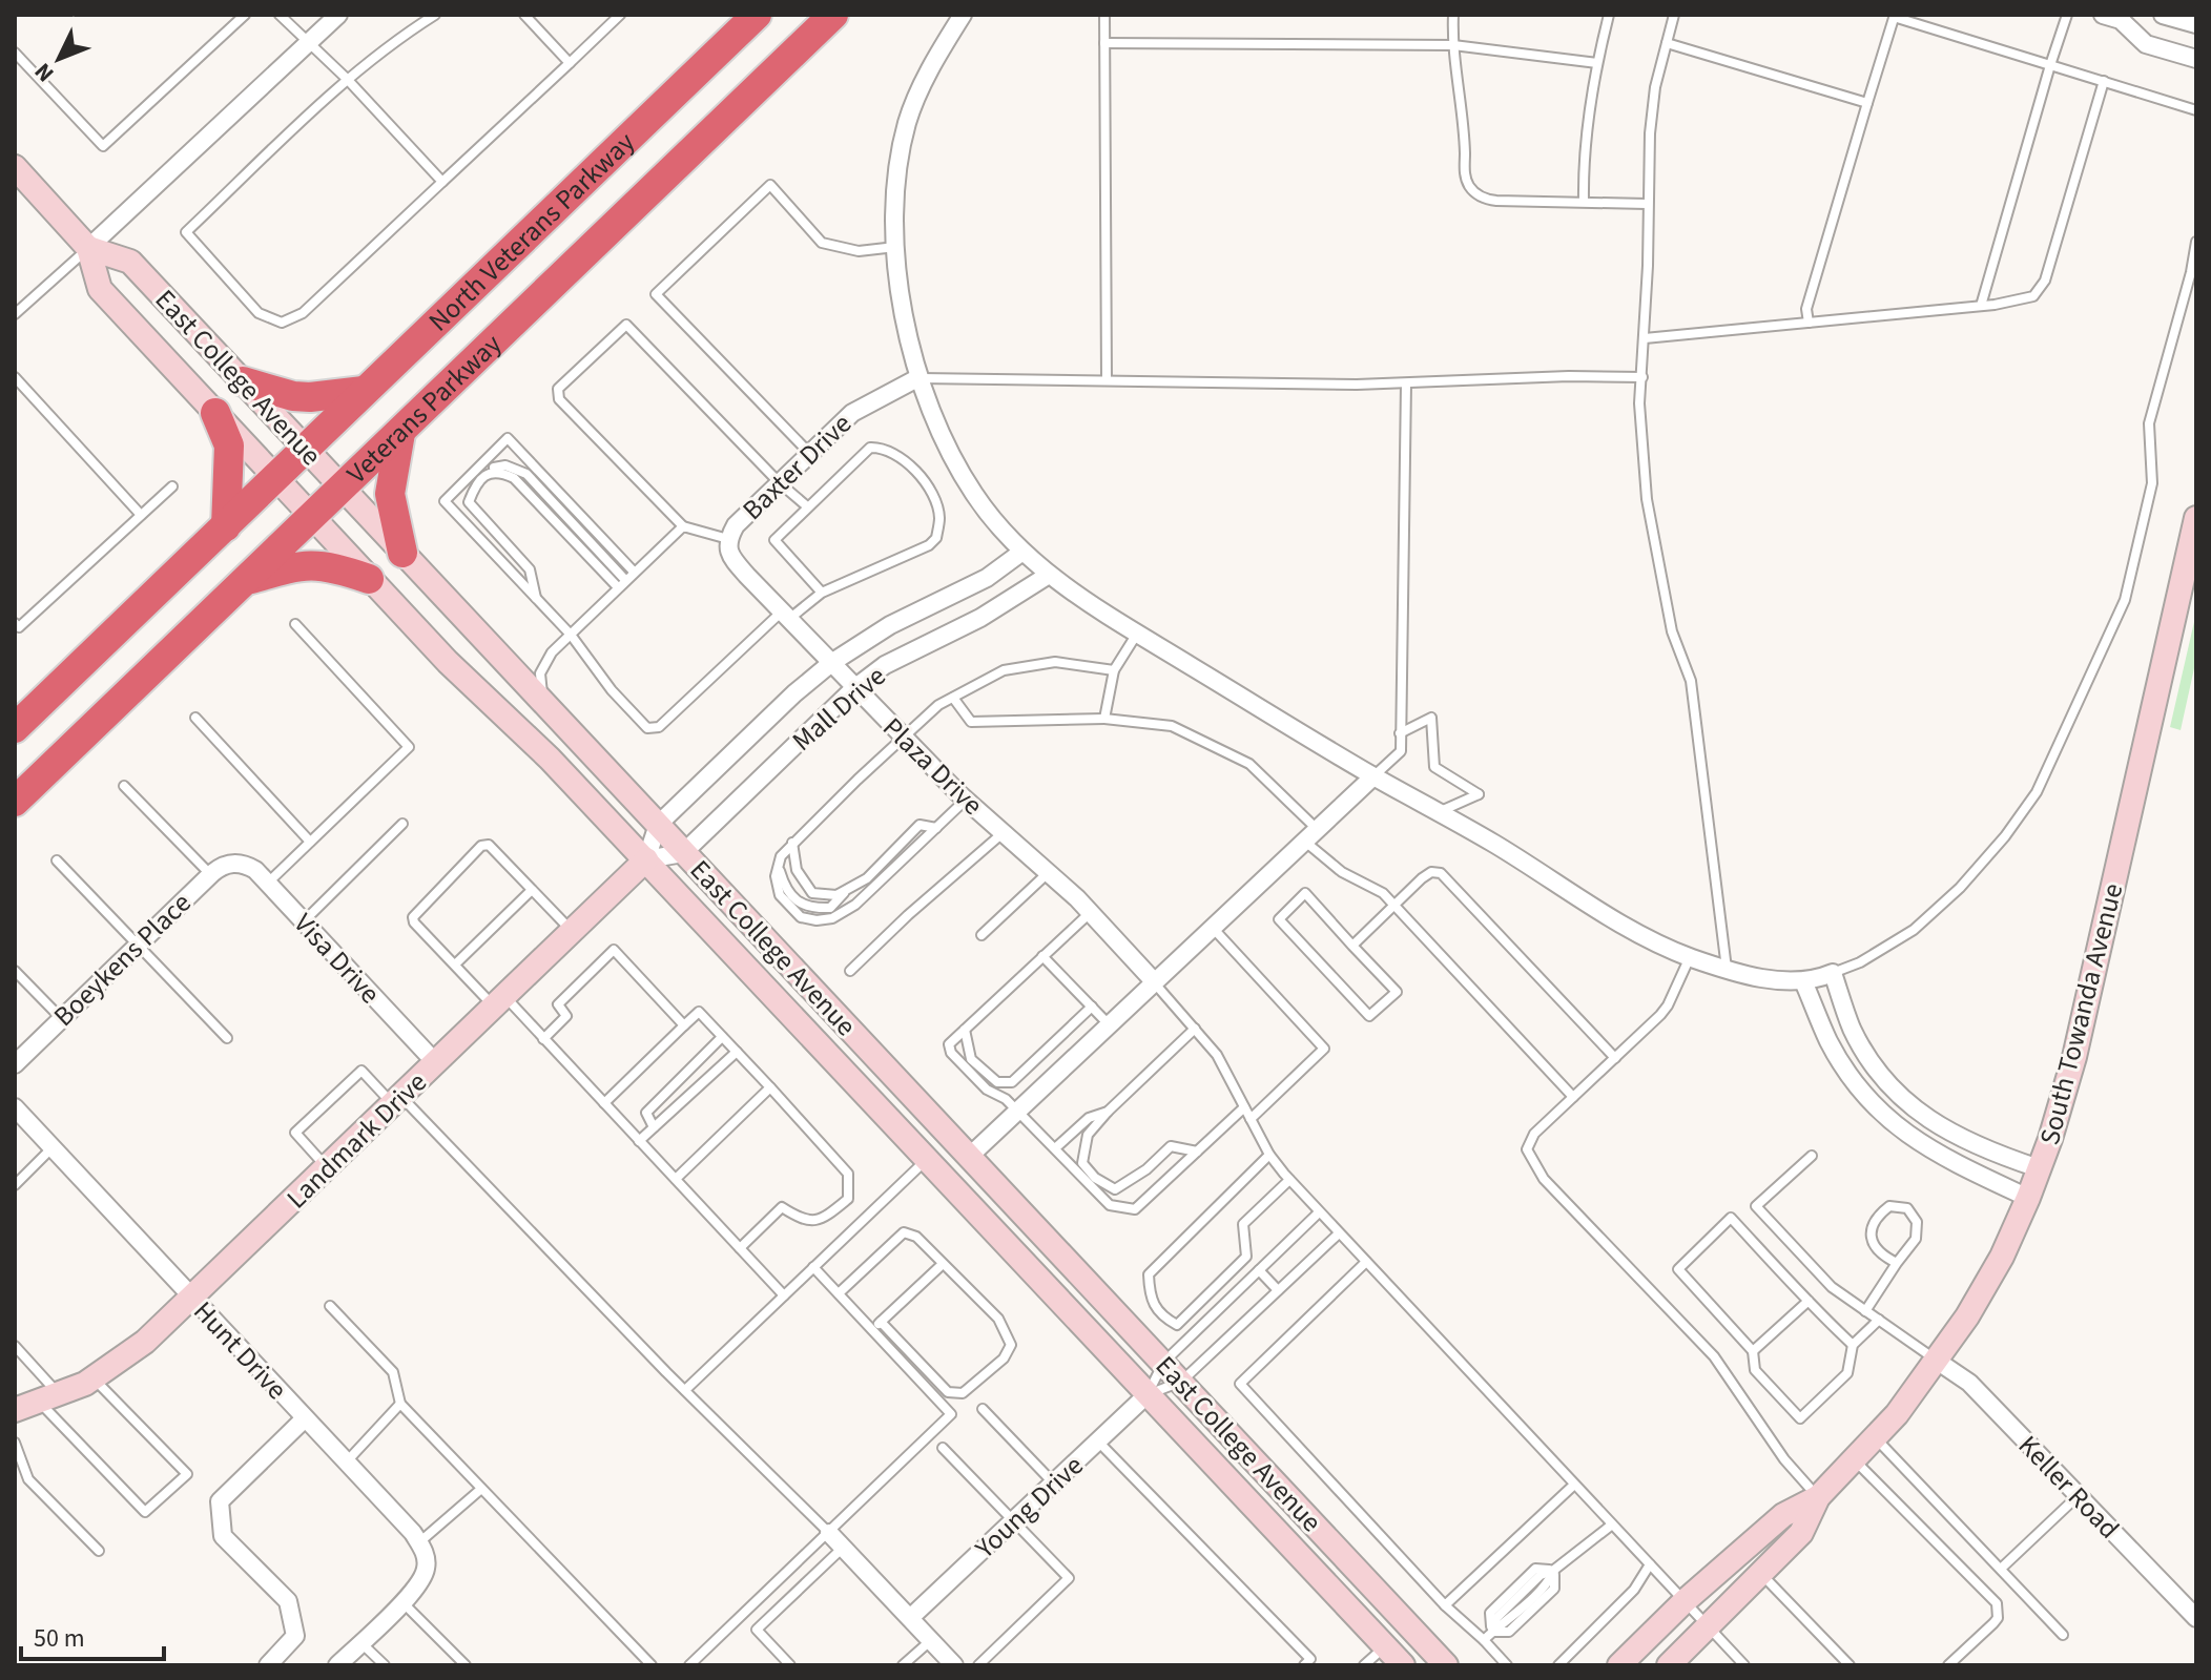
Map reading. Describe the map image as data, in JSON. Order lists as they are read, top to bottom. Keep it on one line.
{"streets":{"highway":["North Veterans Parkway","Veterans Parkway"],"main road":["East College Avenue","South Towanda Avenue","Landmark Drive"],"street":["Baxter Drive","Mall Drive","Plaza Drive","Visa Drive","Boeykens Place","Hunt Drive","Keller Road","Young Drive"]},"crossings":[["North Veterans Parkway","East College Avenue"],["North Veterans Parkway","Veterans Parkway"],["East College Avenue","Veterans Parkway"],["East College Avenue","Mall Drive"],["East College Avenue","Landmark Drive"],["East College Avenue","Young Drive"],["Baxter Drive","Plaza Drive"],["Mall Drive","Plaza Drive"],["Mall Drive","Landmark Drive"],["Visa Drive","Boeykens Place"],["Visa Drive","Landmark Drive"],["South Towanda Avenue","Keller Road"],["Landmark Drive","Hunt Drive"]],"scale_bar":"50 m","north":"bottom left"}
